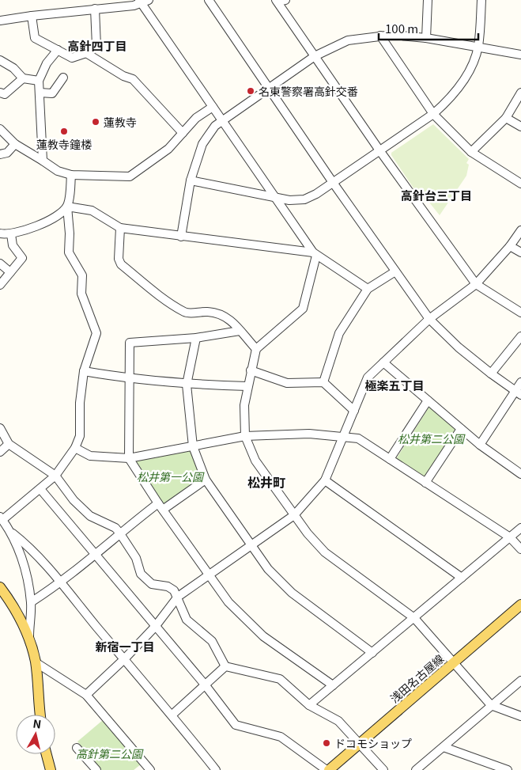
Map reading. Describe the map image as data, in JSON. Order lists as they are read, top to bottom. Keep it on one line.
{"streets":{"main road":["浅田名古屋線"]},"districts":["高針四丁目","高針台三丁目","極楽五丁目","松井町","新宿一丁目"],"parks":["松井第二公園","松井第一公園","高針第二公園"],"places":["名東警察署高針交番","蓮教寺","蓮教寺鐘楼","ドコモショップ"],"scale_bar":"100 m","north":"top"}
